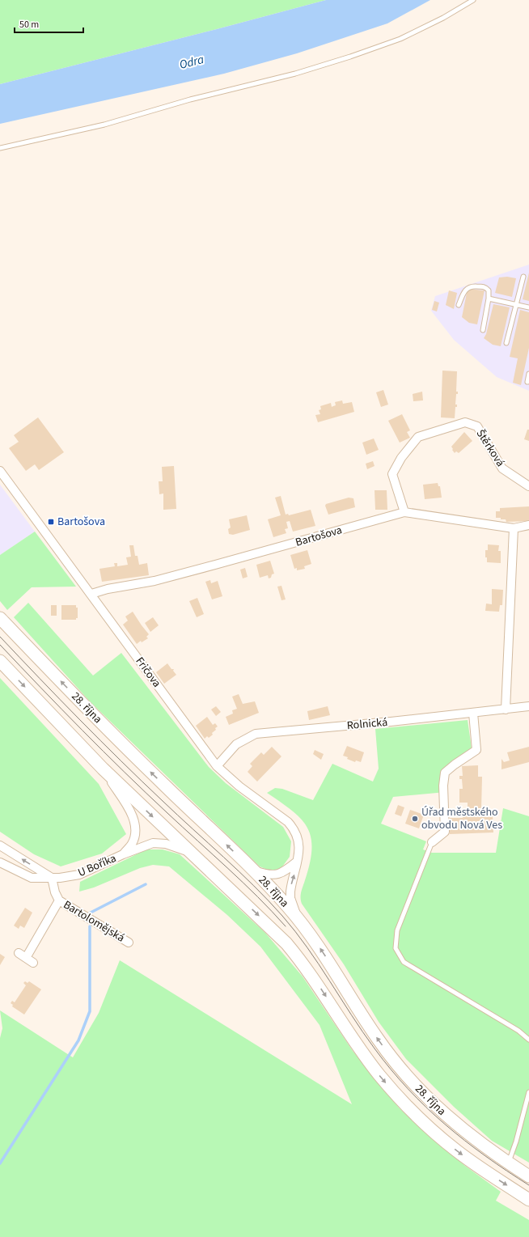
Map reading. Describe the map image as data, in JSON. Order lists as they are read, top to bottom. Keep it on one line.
{"streets":{"main road":["28. října"],"street":["Štěrková","Bartošova","Fričova","Rolnická","U Boříka","Bartolomějská"]},"crossings":[["Štěrková","Bartošova"],["Bartošova","Fričova"],["Fričova","28. října"],["Fričova","Rolnická"],["28. října","U Boříka"],["U Boříka","Bartolomějská"]],"water":["Odra"],"places":{"transit":["Bartošova"],"other":["Úřad městského obvodu Nová Ves"]},"scale_bar":"50 m"}
